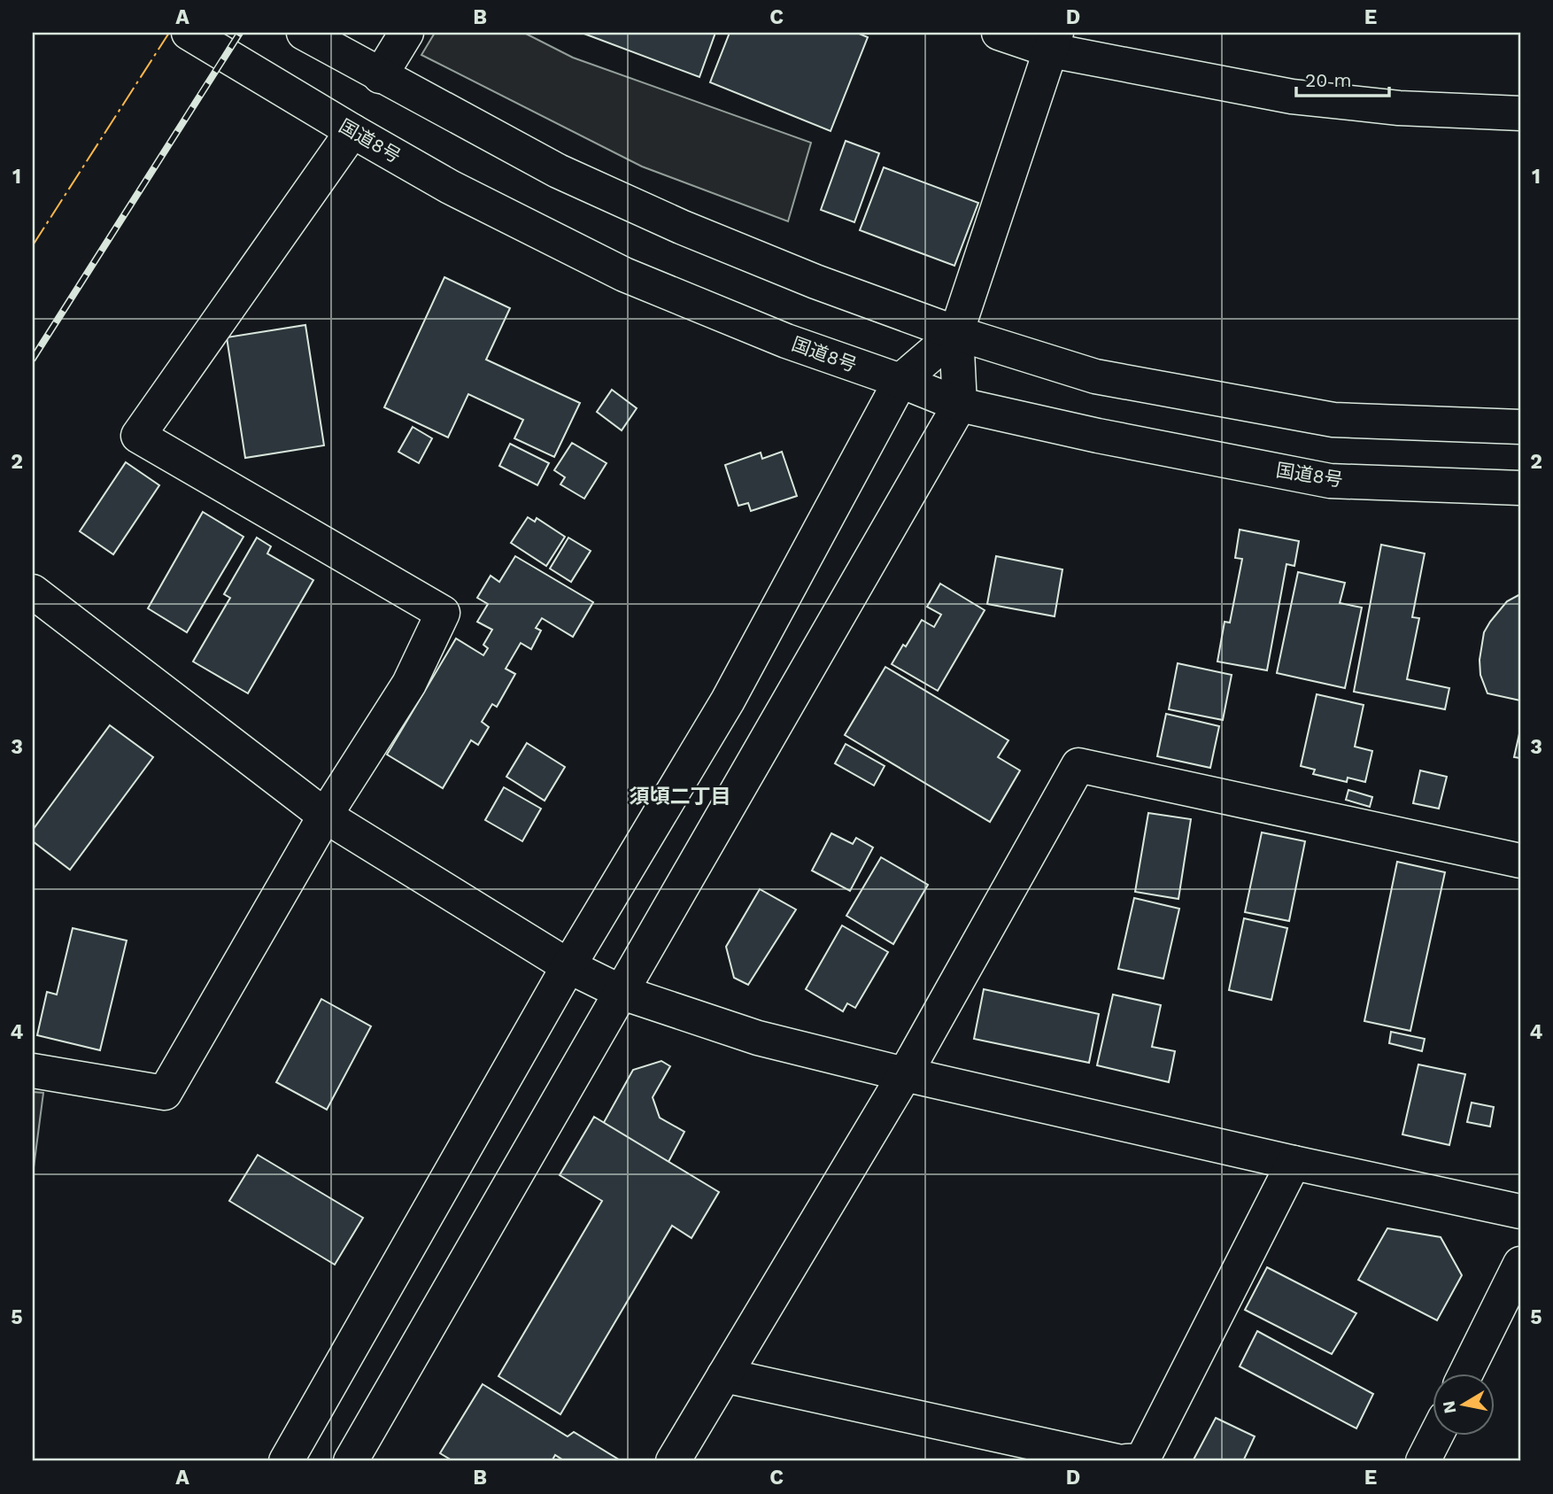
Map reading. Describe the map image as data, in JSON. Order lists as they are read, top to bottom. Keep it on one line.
{"streets":{"main road":["国道8号"]},"districts":["須頃二丁目"],"scale_bar":"20 m","north":"left","grid":{"columns":["A","B","C","D","E"],"rows":["1","2","3","4","5"]}}
